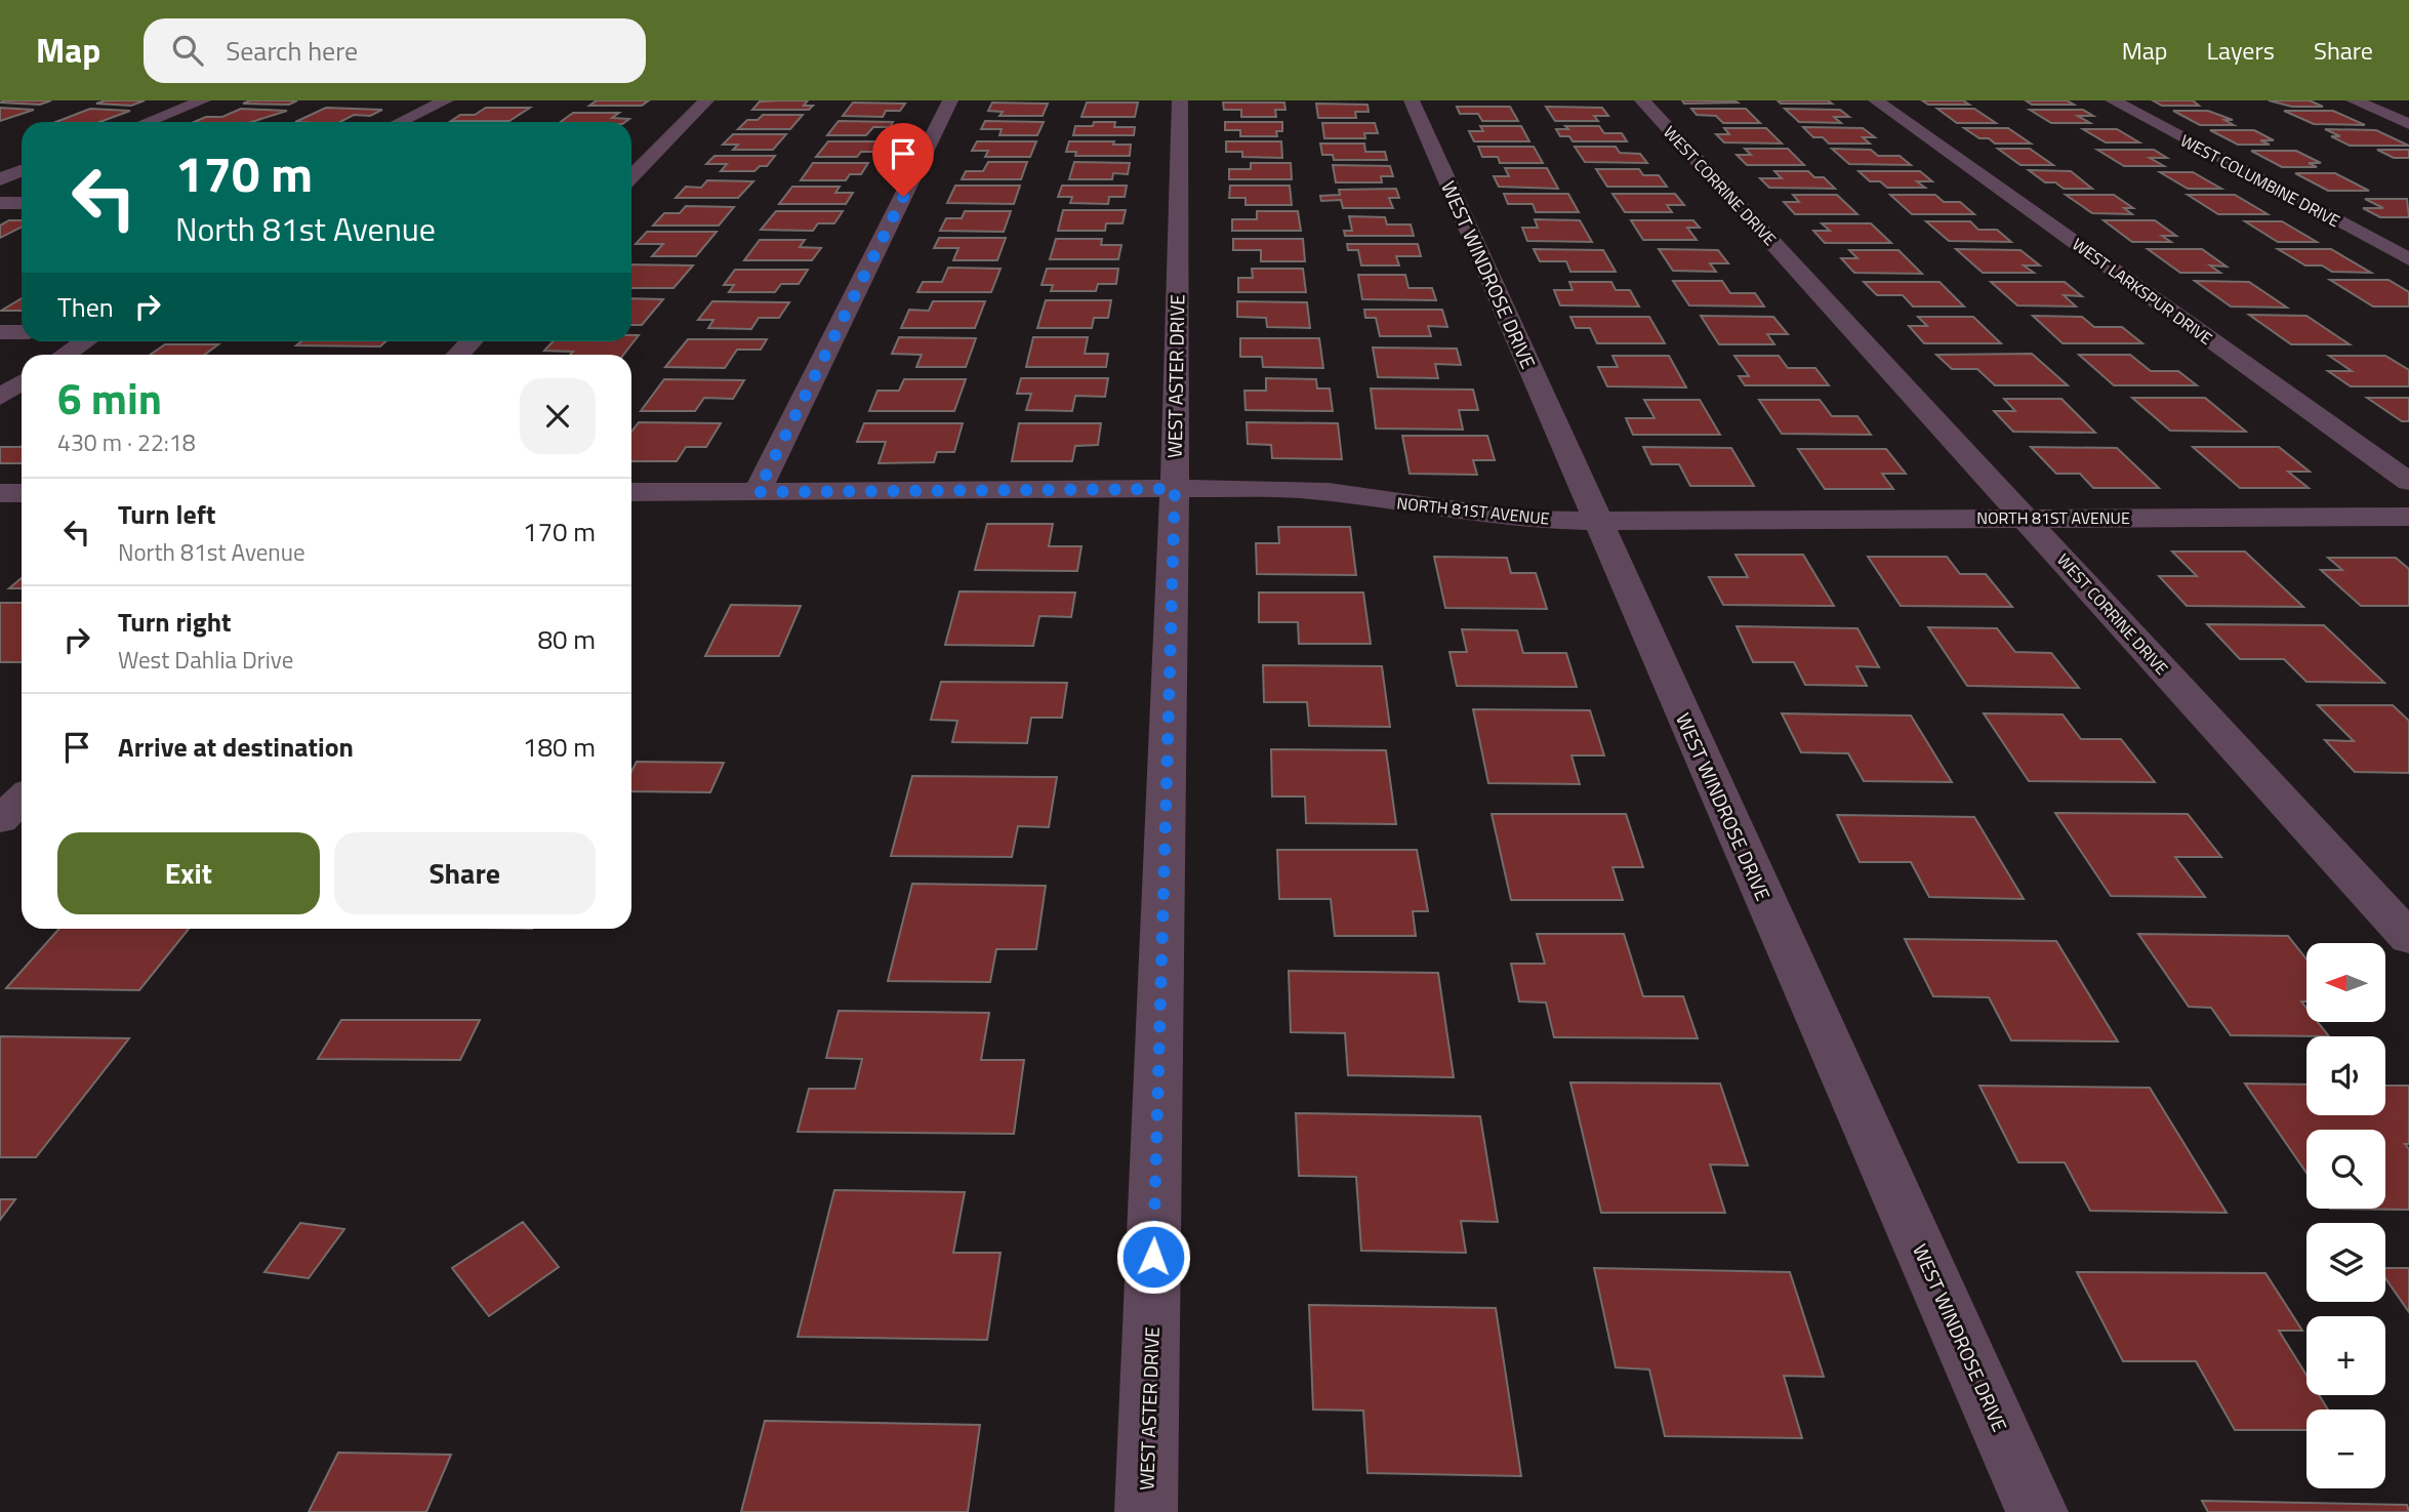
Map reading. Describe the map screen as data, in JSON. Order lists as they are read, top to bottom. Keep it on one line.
{"streets":{"street":["WEST COLUMBINE DRIVE","WEST CORRINE DRIVE","WEST WINDROSE DRIVE","WEST LARKSPUR DRIVE","WEST ASTER DRIVE","NORTH 81ST AVENUE"]},"crossings":[["WEST CORRINE DRIVE","NORTH 81ST AVENUE"],["WEST WINDROSE DRIVE","NORTH 81ST AVENUE"],["WEST ASTER DRIVE","NORTH 81ST AVENUE"]],"north":"left","page":{"header":"Map","search":"Search here","nav":["Map","Layers","Share"],"turn":["170 m","North 81st Avenue"],"then":"Then","heading":["6 min","430 m · 22:18"],"list":[{"name":"Turn left","note":"North 81st Avenue","value":"170 m"},{"name":"Turn right","note":"West Dahlia Drive","value":"80 m"},{"name":"Arrive at destination","value":"180 m"}],"buttons":["Exit","Share"],"map_buttons":["+","−"]}}
